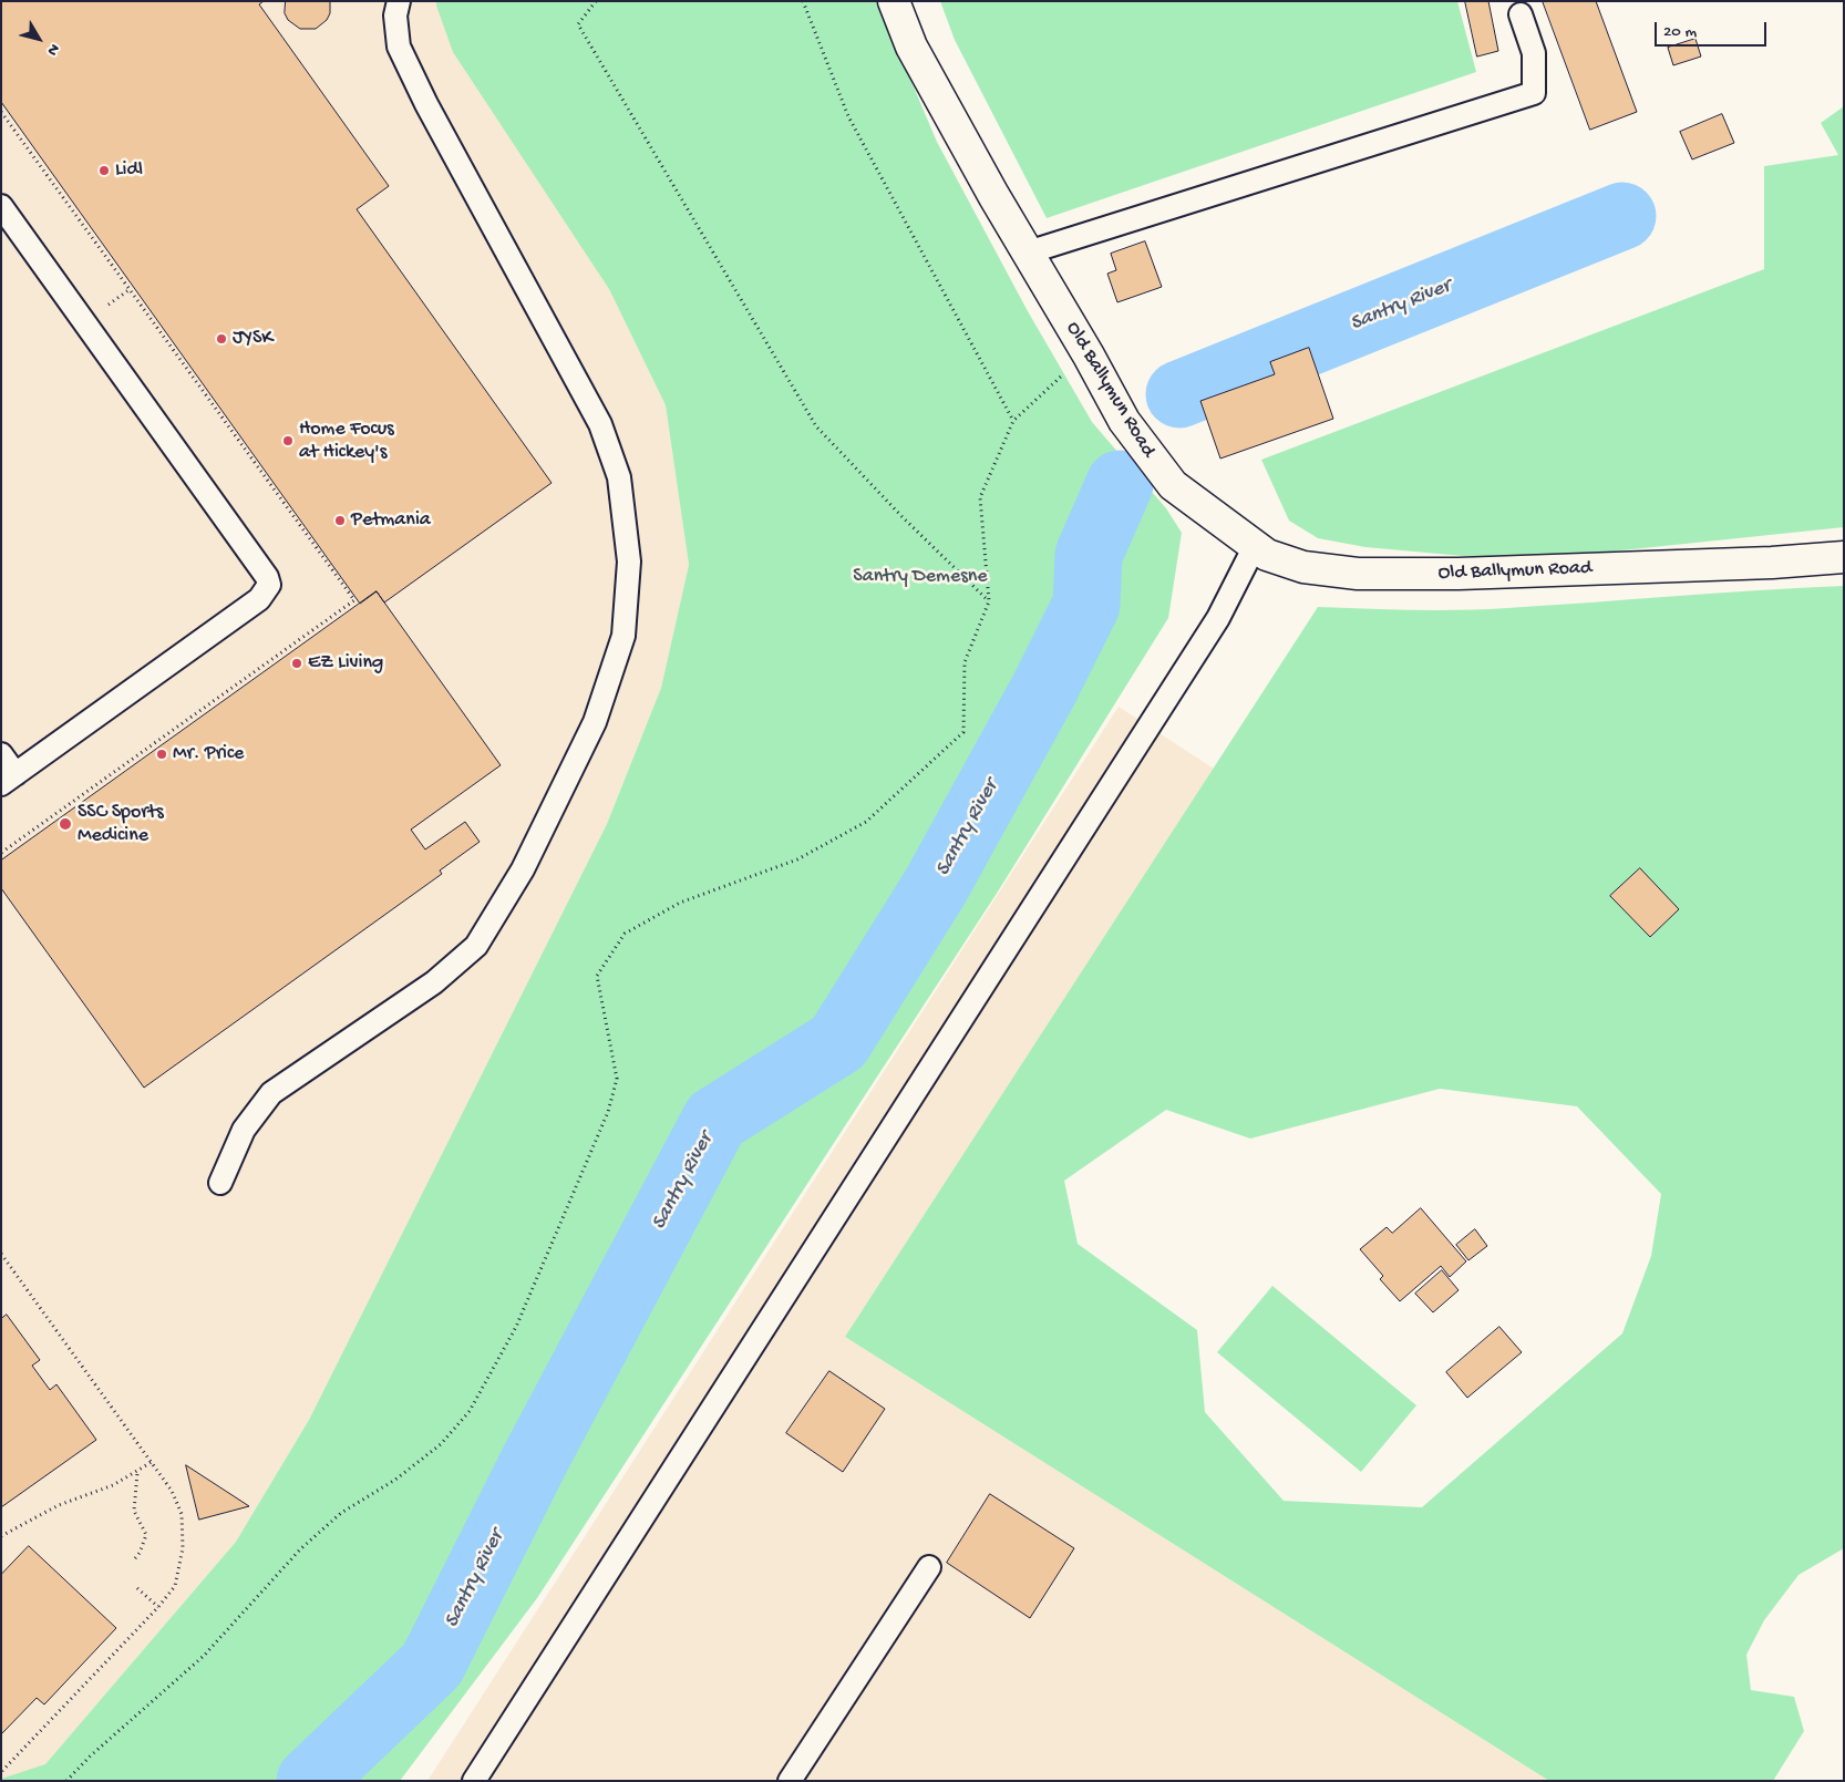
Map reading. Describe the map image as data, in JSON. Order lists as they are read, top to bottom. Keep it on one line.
{"streets":{"street":["Old Ballymun Road"]},"water":["Santry River"],"parks":["Santry Demesne"],"places":["Lidl","JYSK","Home Focus at Hickey's","Petmania","EZ Living","Mr. Price","SSC Sports Medicine"],"scale_bar":"20 m","north":"bottom right"}
